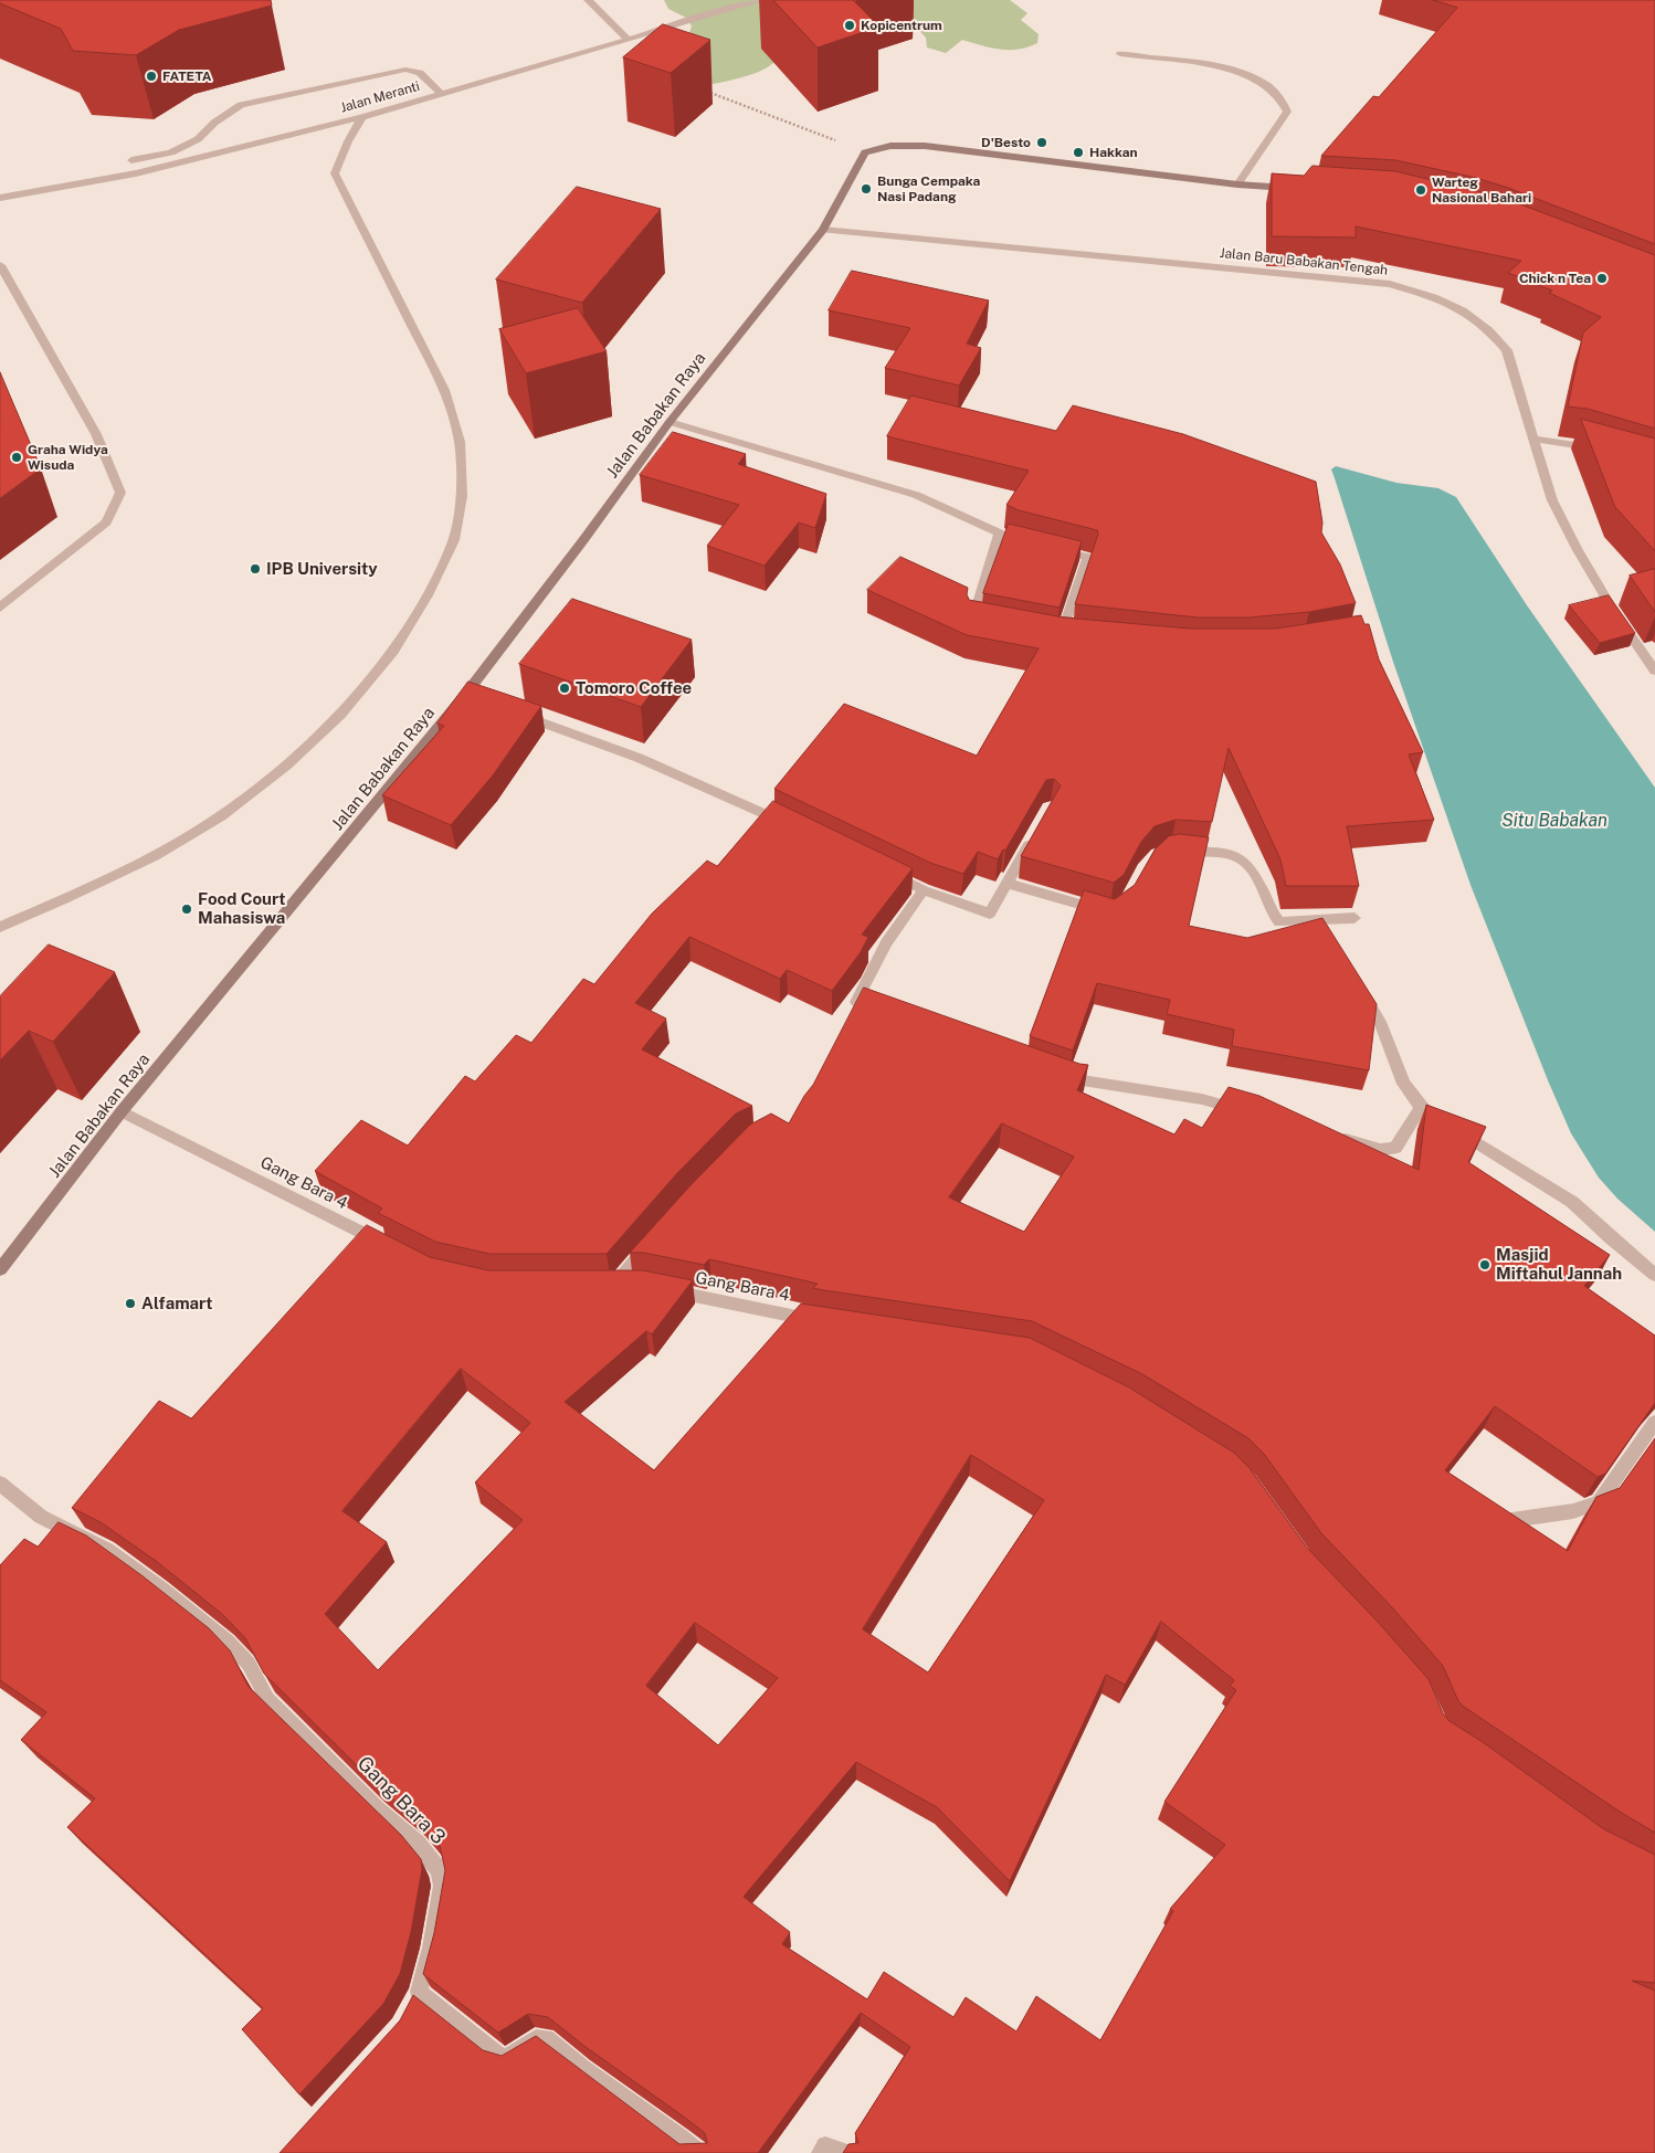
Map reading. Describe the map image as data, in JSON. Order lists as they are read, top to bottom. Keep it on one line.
{"streets":{"street":["Jalan Meranti","Jalan Baru Babakan Tengah","Jalan Babakan Raya","Gang Bara 4","Gang Bara 3"]},"crossings":[["Jalan Baru Babakan Tengah","Jalan Babakan Raya"],["Jalan Babakan Raya","Gang Bara 4"]],"water":["Situ Babakan"],"places":["Kopicentrum","FATETA","D'Besto","Hakkan","Bunga Cempaka Nasi Padang","Warteg Nasional Bahari","Chick n Tea","Graha Widya Wisuda","IPB University","Tomoro Coffee","Food Court Mahasiswa","Masjid Miftahul Jannah","Alfamart"]}
